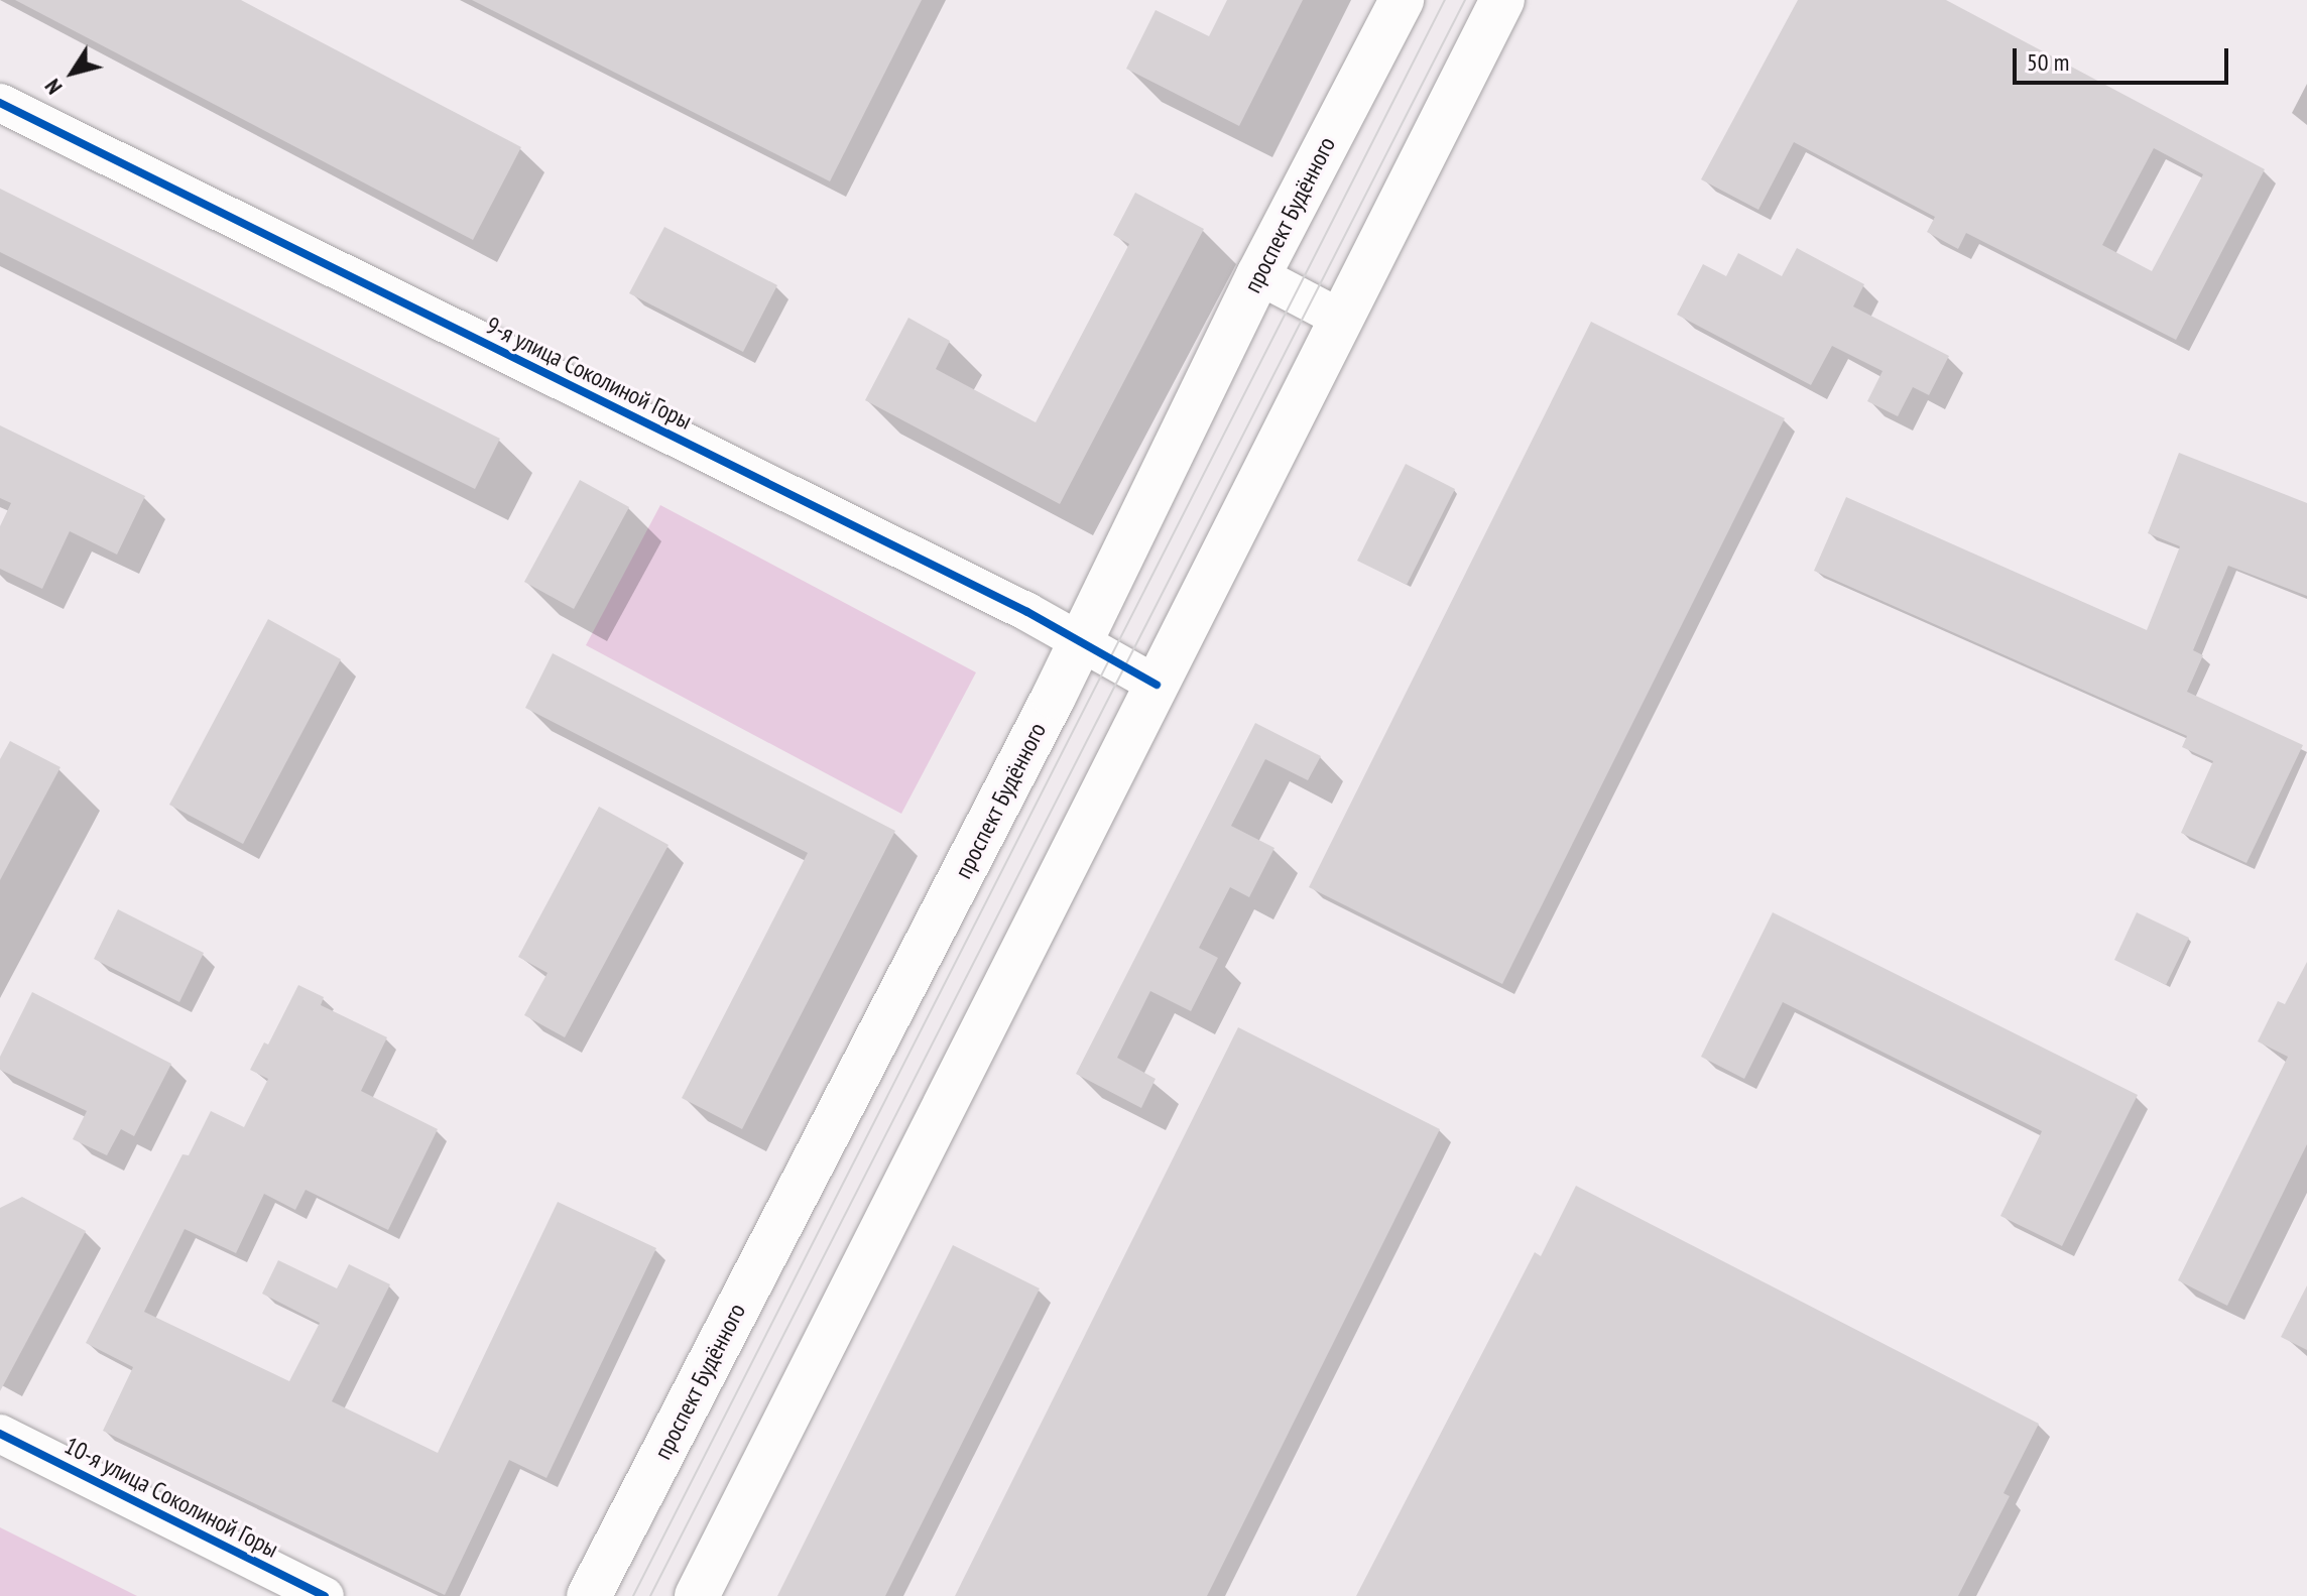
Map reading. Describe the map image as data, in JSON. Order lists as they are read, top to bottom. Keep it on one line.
{"streets":{"main road":["проспект Будённого"],"street":["9-я улица Соколиной Горы","10-я улица Соколиной Горы"]},"crossings":[["проспект Будённого","9-я улица Соколиной Горы"]],"scale_bar":"50 m","north":"bottom left"}
